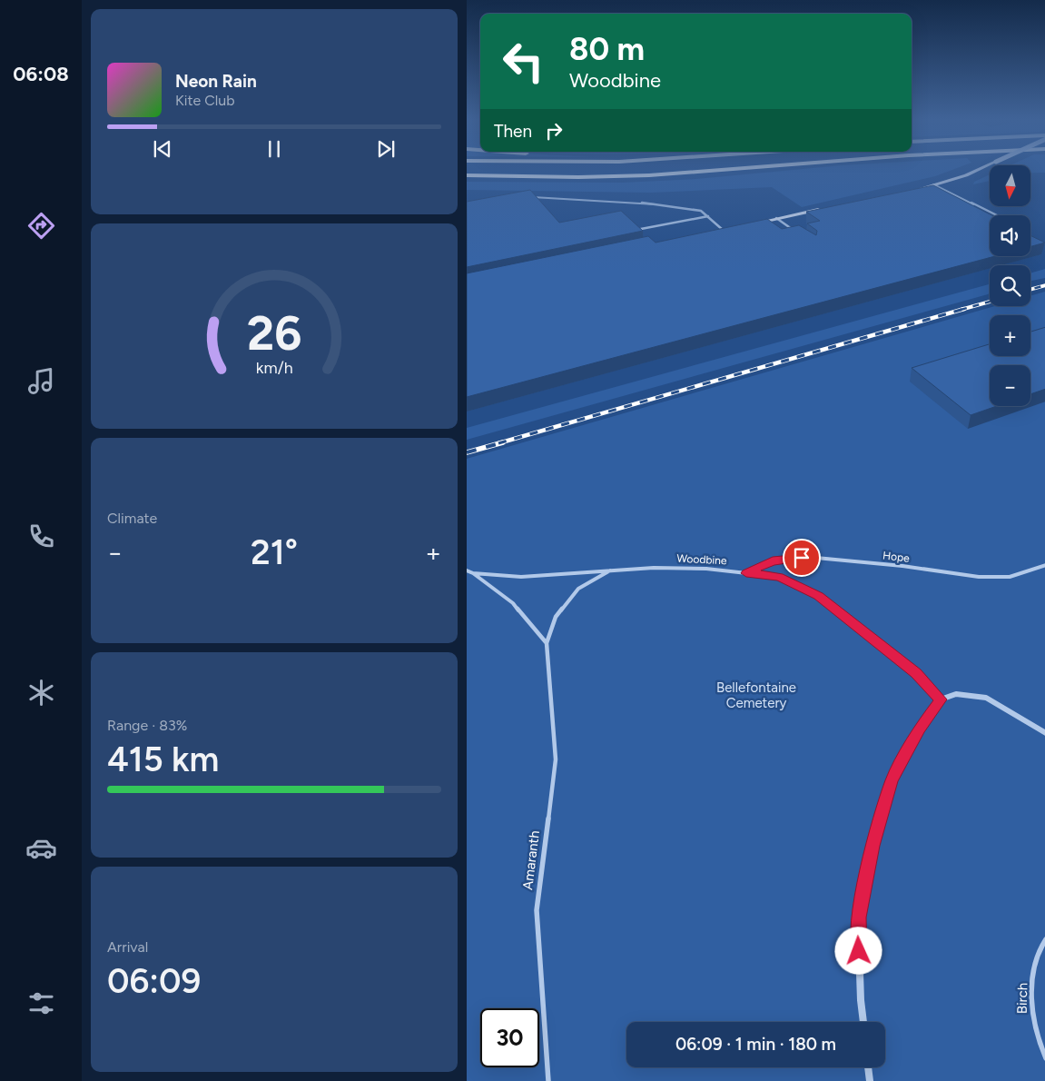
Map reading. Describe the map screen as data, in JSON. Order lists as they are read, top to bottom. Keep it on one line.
{"streets":{"lane":["Hope","Woodbine","Amaranth","Birch"]},"crossings":[["Hope","Woodbine"],["Woodbine","Amaranth"]],"parks":["Bellefontaine Cemetery"],"north":"bottom","page":{"tabs":"06:08","turn":["80 m","Woodbine"],"song":["Neon Rain","Kite Club"],"then":"Then","map_buttons":["+","−"],"tile":["Climate",["Range · 83%","415 km"],["Arrival","06:09"]],"heat":["−","21°","+"],"limit":"30","trip":"06:09 · 1 min · 180 m","gauge":["26","km/h"]}}
